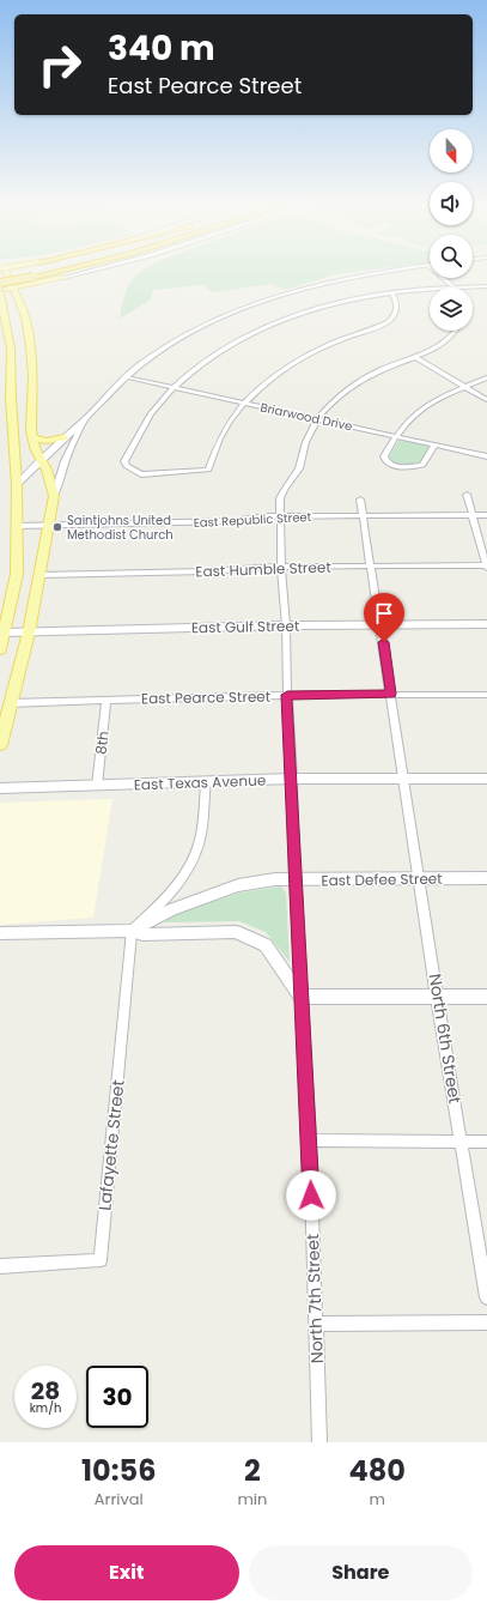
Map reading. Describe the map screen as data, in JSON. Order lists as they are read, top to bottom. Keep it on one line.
{"streets":{"main road":["East Gulf Street","East Texas Avenue","East Defee Street"],"street":["Briarwood Drive","East Republic Street","East Humble Street","East Pearce Street","8th","North 6th Street","Lafayette Street","North 7th Street"]},"crossings":[["Briarwood Drive","North 7th Street"],["East Republic Street","North 6th Street"],["East Republic Street","North 7th Street"],["East Humble Street","North 6th Street"],["East Humble Street","North 7th Street"],["East Gulf Street","North 6th Street"],["East Gulf Street","North 7th Street"],["East Pearce Street","8th"],["East Pearce Street","North 6th Street"],["East Pearce Street","North 7th Street"],["8th","East Texas Avenue"],["East Texas Avenue","North 6th Street"],["East Texas Avenue","North 7th Street"],["East Defee Street","North 6th Street"],["East Defee Street","Lafayette Street"],["East Defee Street","North 7th Street"]],"places":["Saintjohns United Methodist Church"],"north":"bottom","page":{"turn":["340 m","East Pearce Street"],"speed":"28 km/h","limit":"30","eta":["10:56","Arrival","2","min","480","m"],"buttons":["Exit","Share"]}}
